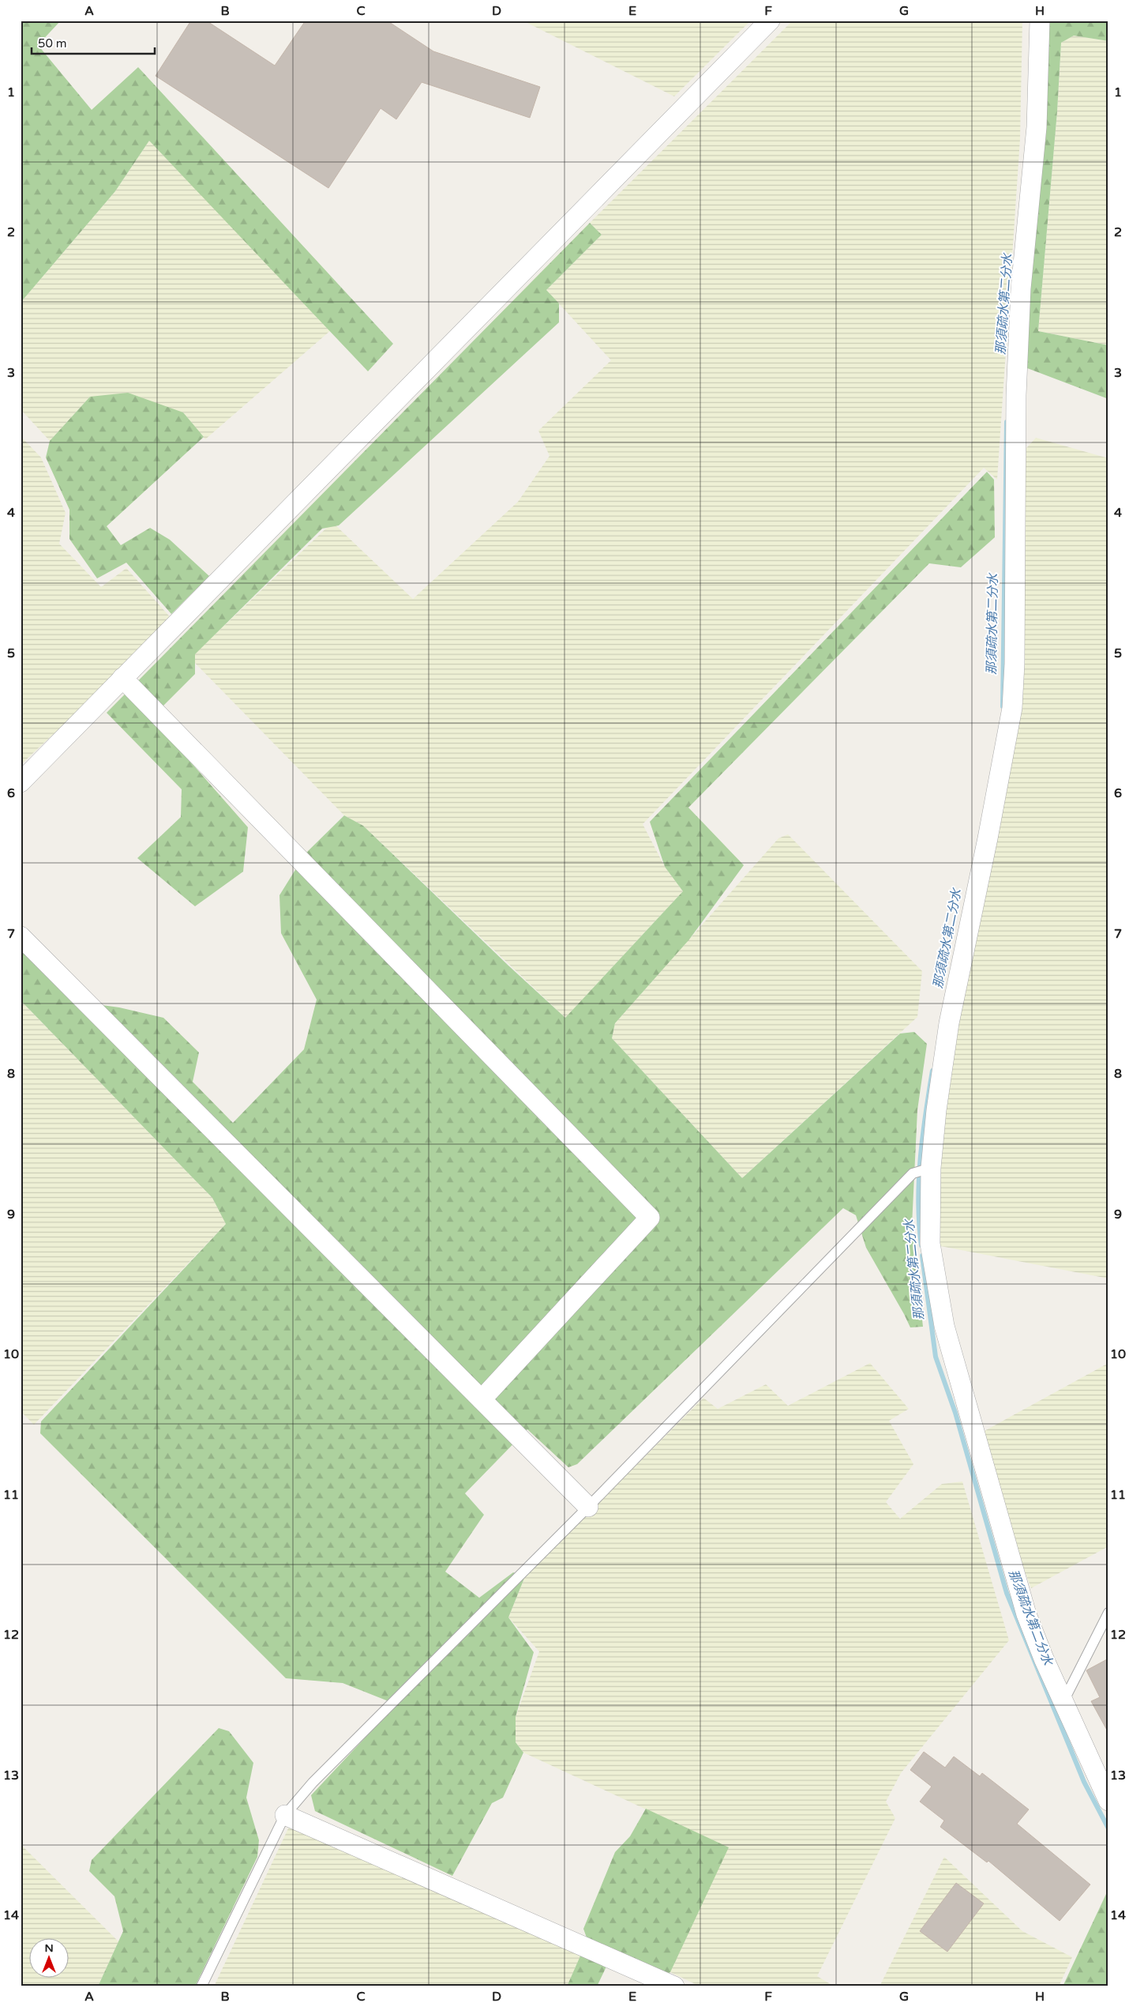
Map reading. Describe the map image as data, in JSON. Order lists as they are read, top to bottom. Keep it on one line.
{"water":["那須疏水第二分水"],"scale_bar":"50 m","north":"top","grid":{"columns":["A","B","C","D","E","F","G","H"],"rows":["1","2","3","4","5","6","7","8","9","10","11","12","13","14"]}}
